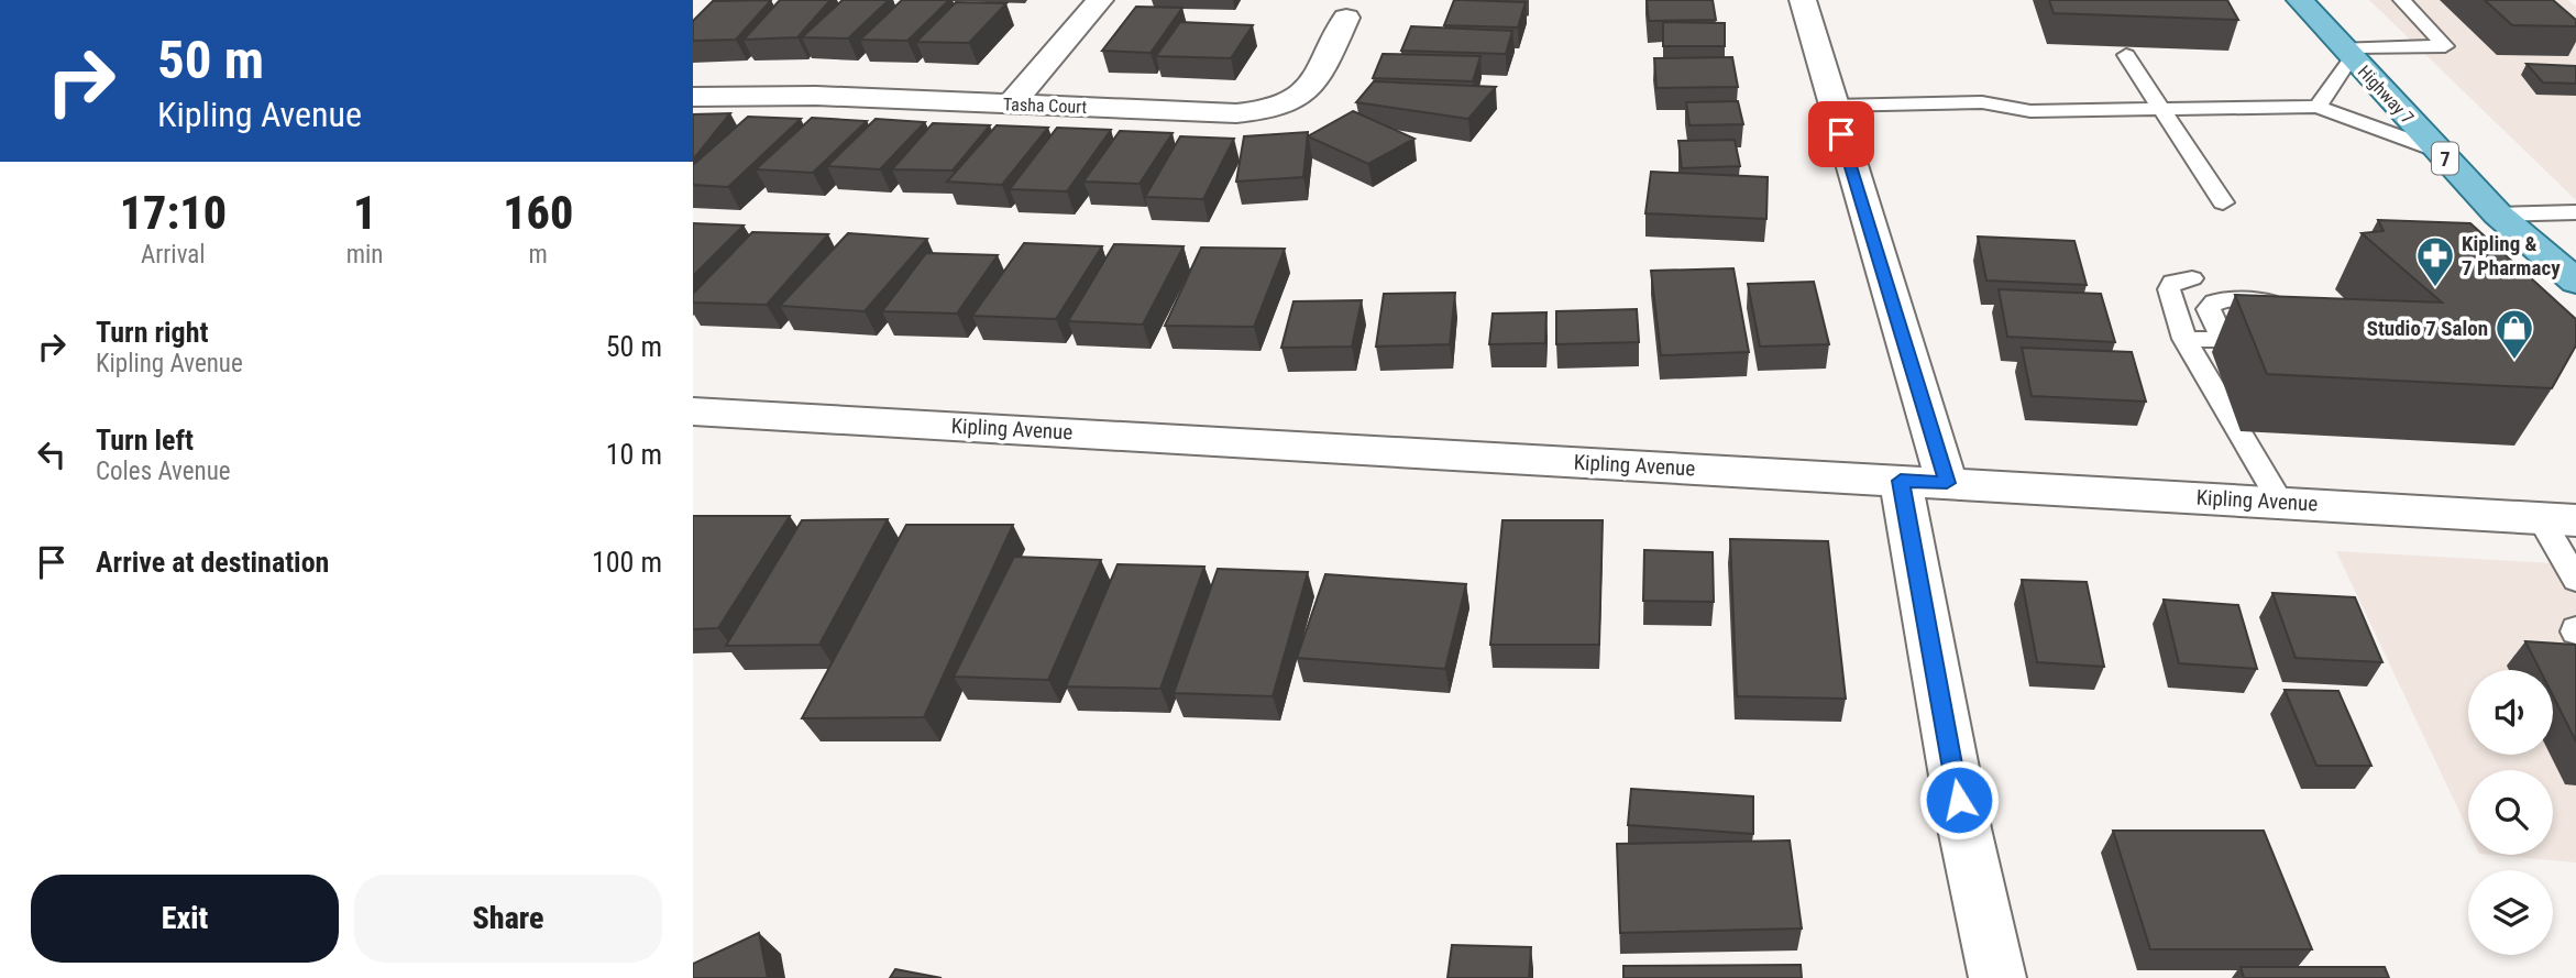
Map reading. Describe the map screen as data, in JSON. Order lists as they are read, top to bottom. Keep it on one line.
{"streets":{"main road":["Highway 7","7"],"street":["Tasha Court","Kipling Avenue"]},"places":{"pharmacy":["Kipling & 7 Pharmacy"],"shop":["Studio 7 Salon"]},"page":{"turn":["50 m","Kipling Avenue"],"eta":["17:10","Arrival","1","min","160","m"],"list":[{"name":"Turn right","note":"Kipling Avenue","value":"50 m"},{"name":"Turn left","note":"Coles Avenue","value":"10 m"},{"name":"Arrive at destination","value":"100 m"}],"buttons":["Exit","Share"]}}
